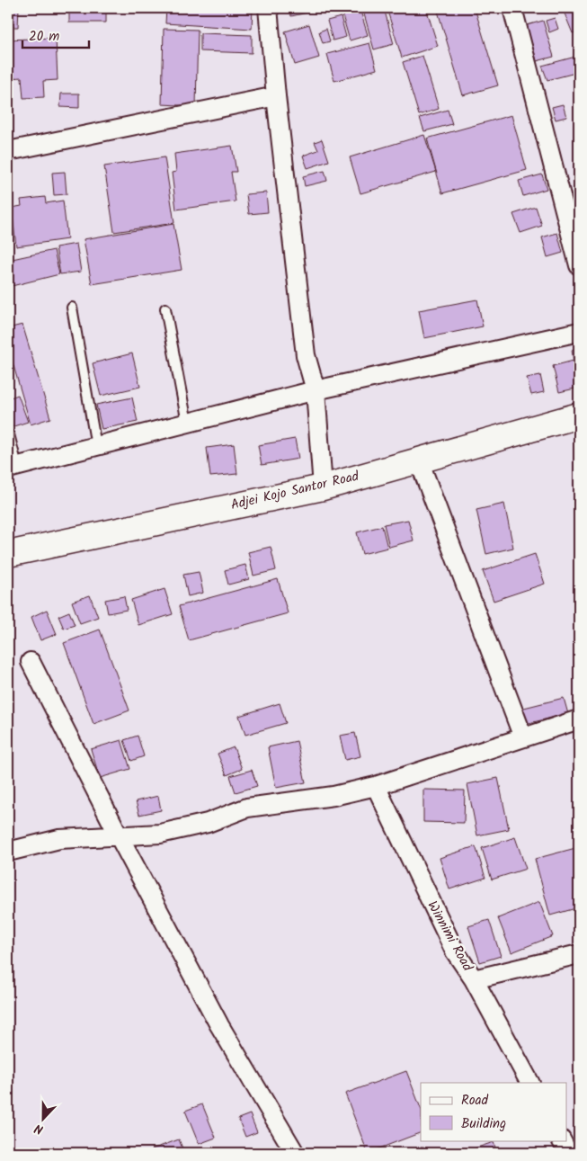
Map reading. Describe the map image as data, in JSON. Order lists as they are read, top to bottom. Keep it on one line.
{"streets":{"street":["Adjei Kojo Santor Road","Winnimi Road"]},"legend":["Road","Building"],"scale_bar":"20 m","north":"bottom"}
